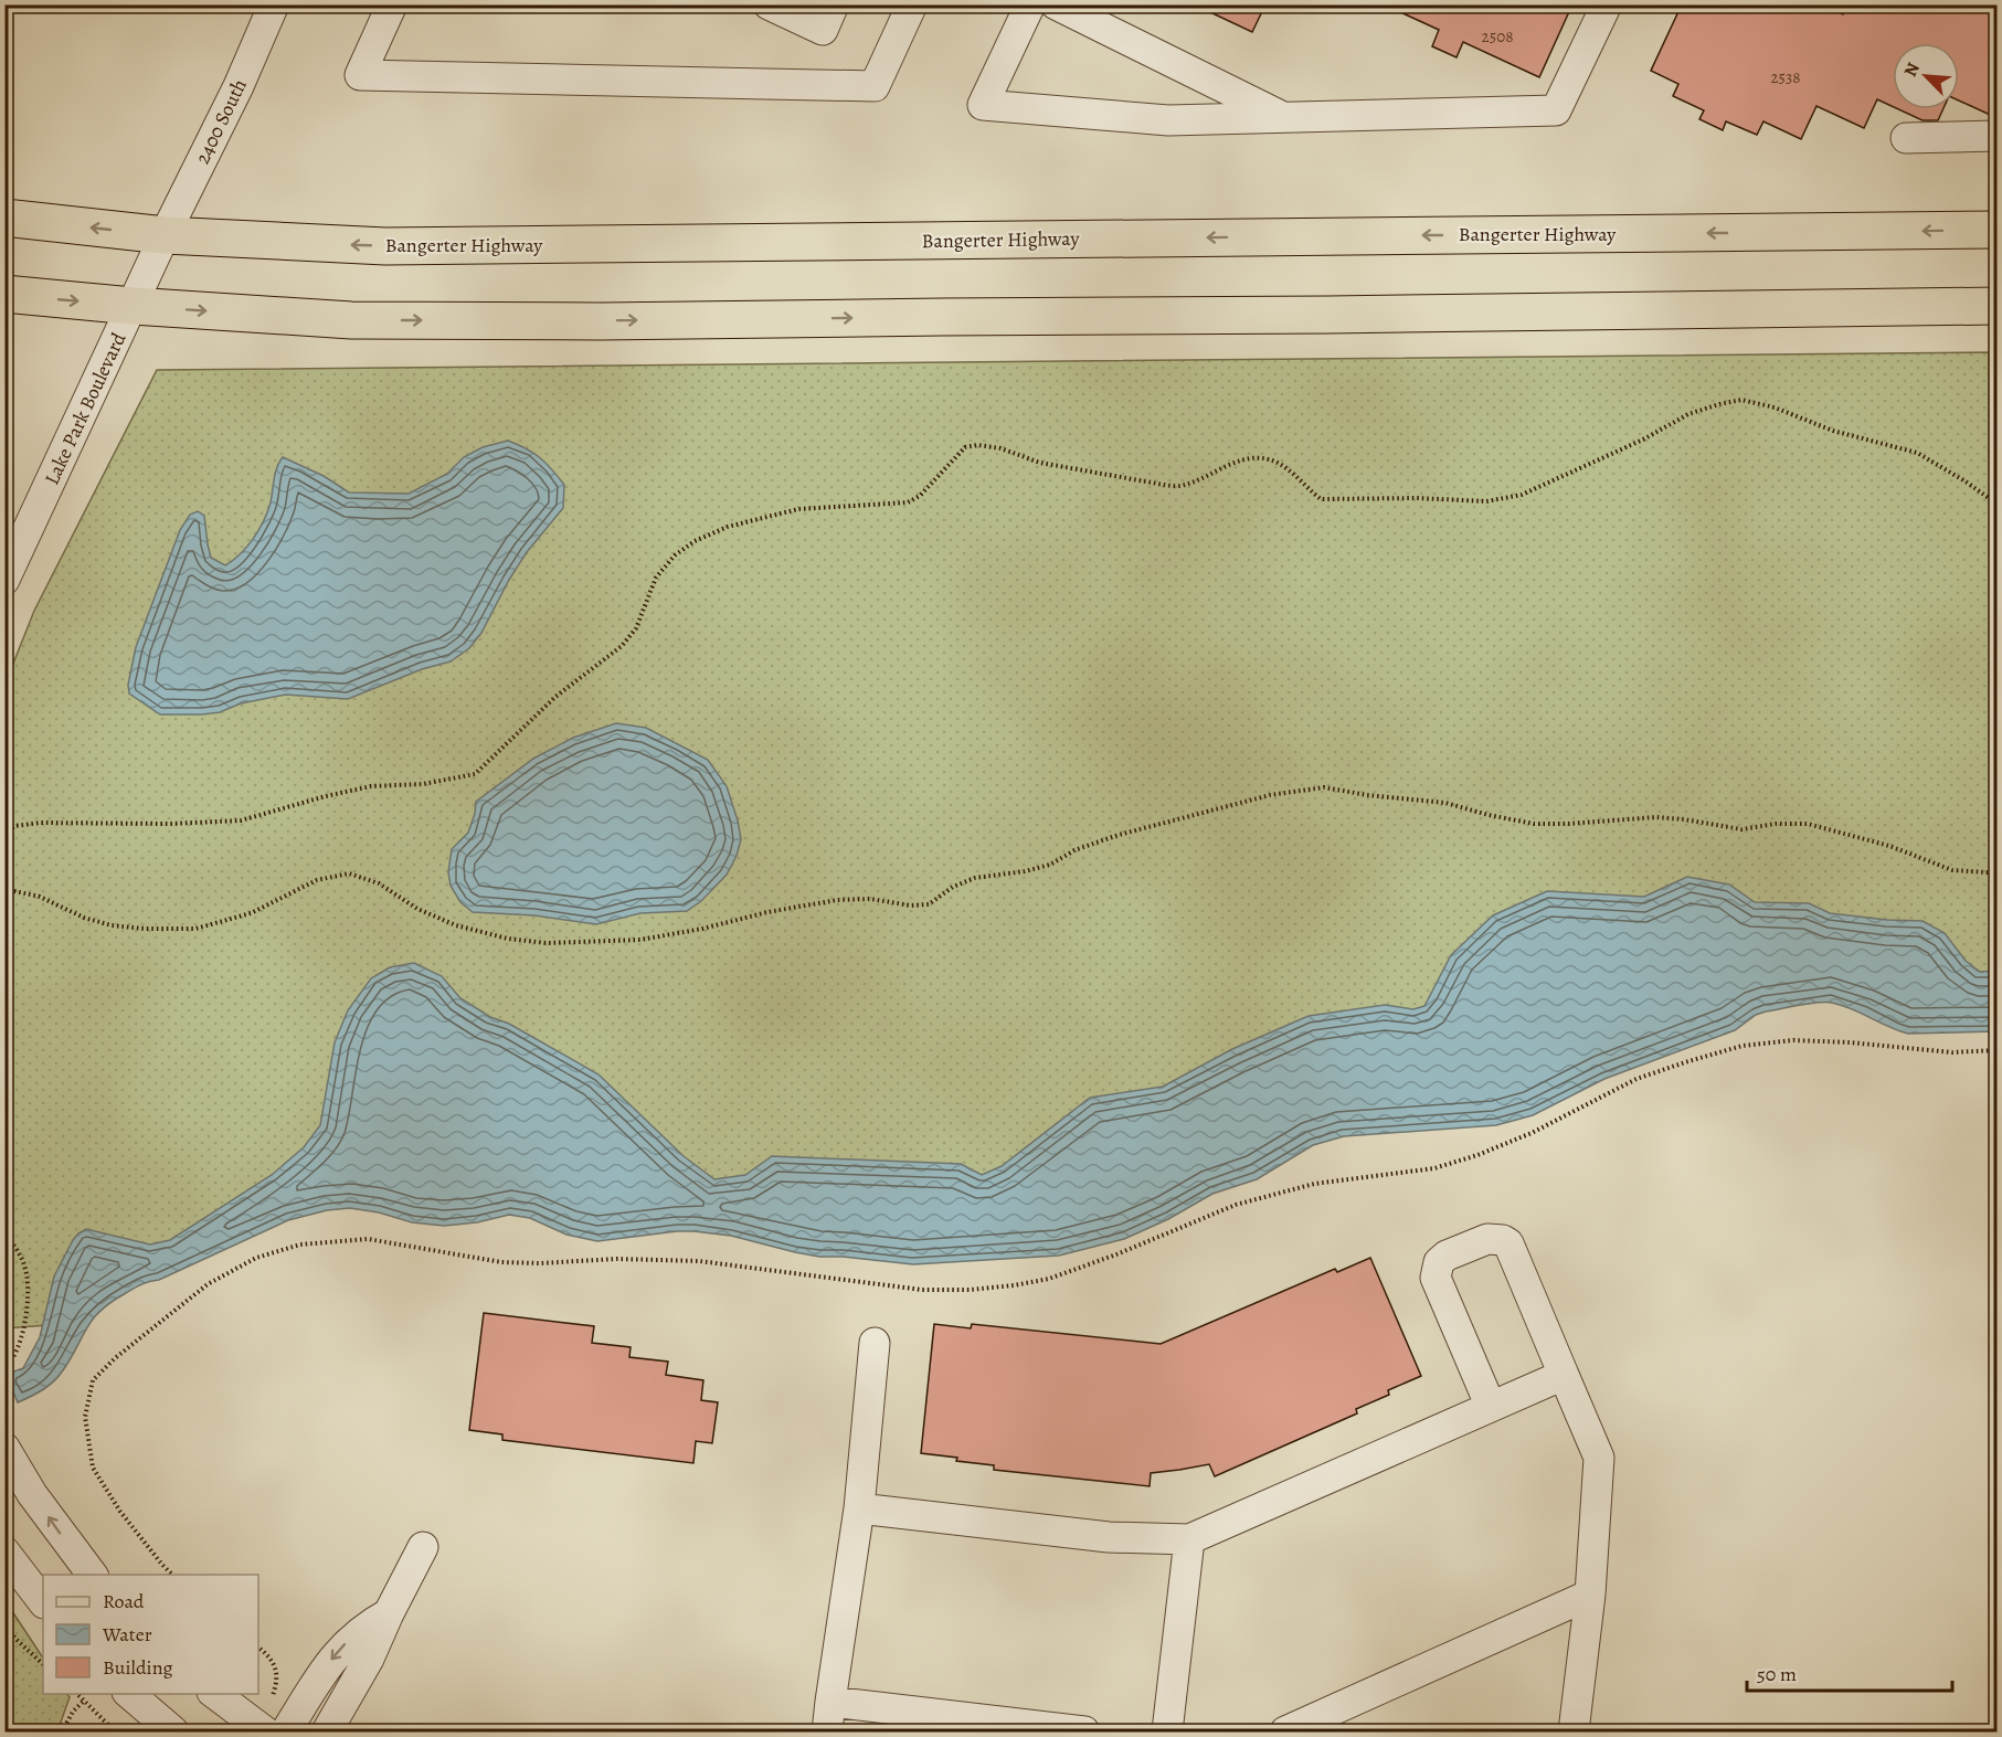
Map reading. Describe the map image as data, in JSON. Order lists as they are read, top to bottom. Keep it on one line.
{"streets":{"highway":["Bangerter Highway"],"street":["2400 South","Lake Park Boulevard"]},"crossings":[["2400 South","Bangerter Highway"],["2400 South","Lake Park Boulevard"],["Bangerter Highway","Lake Park Boulevard"]],"house_numbers":["2508","2538"],"legend":["Road","Water","Building"],"scale_bar":"50 m","north":"top left"}
